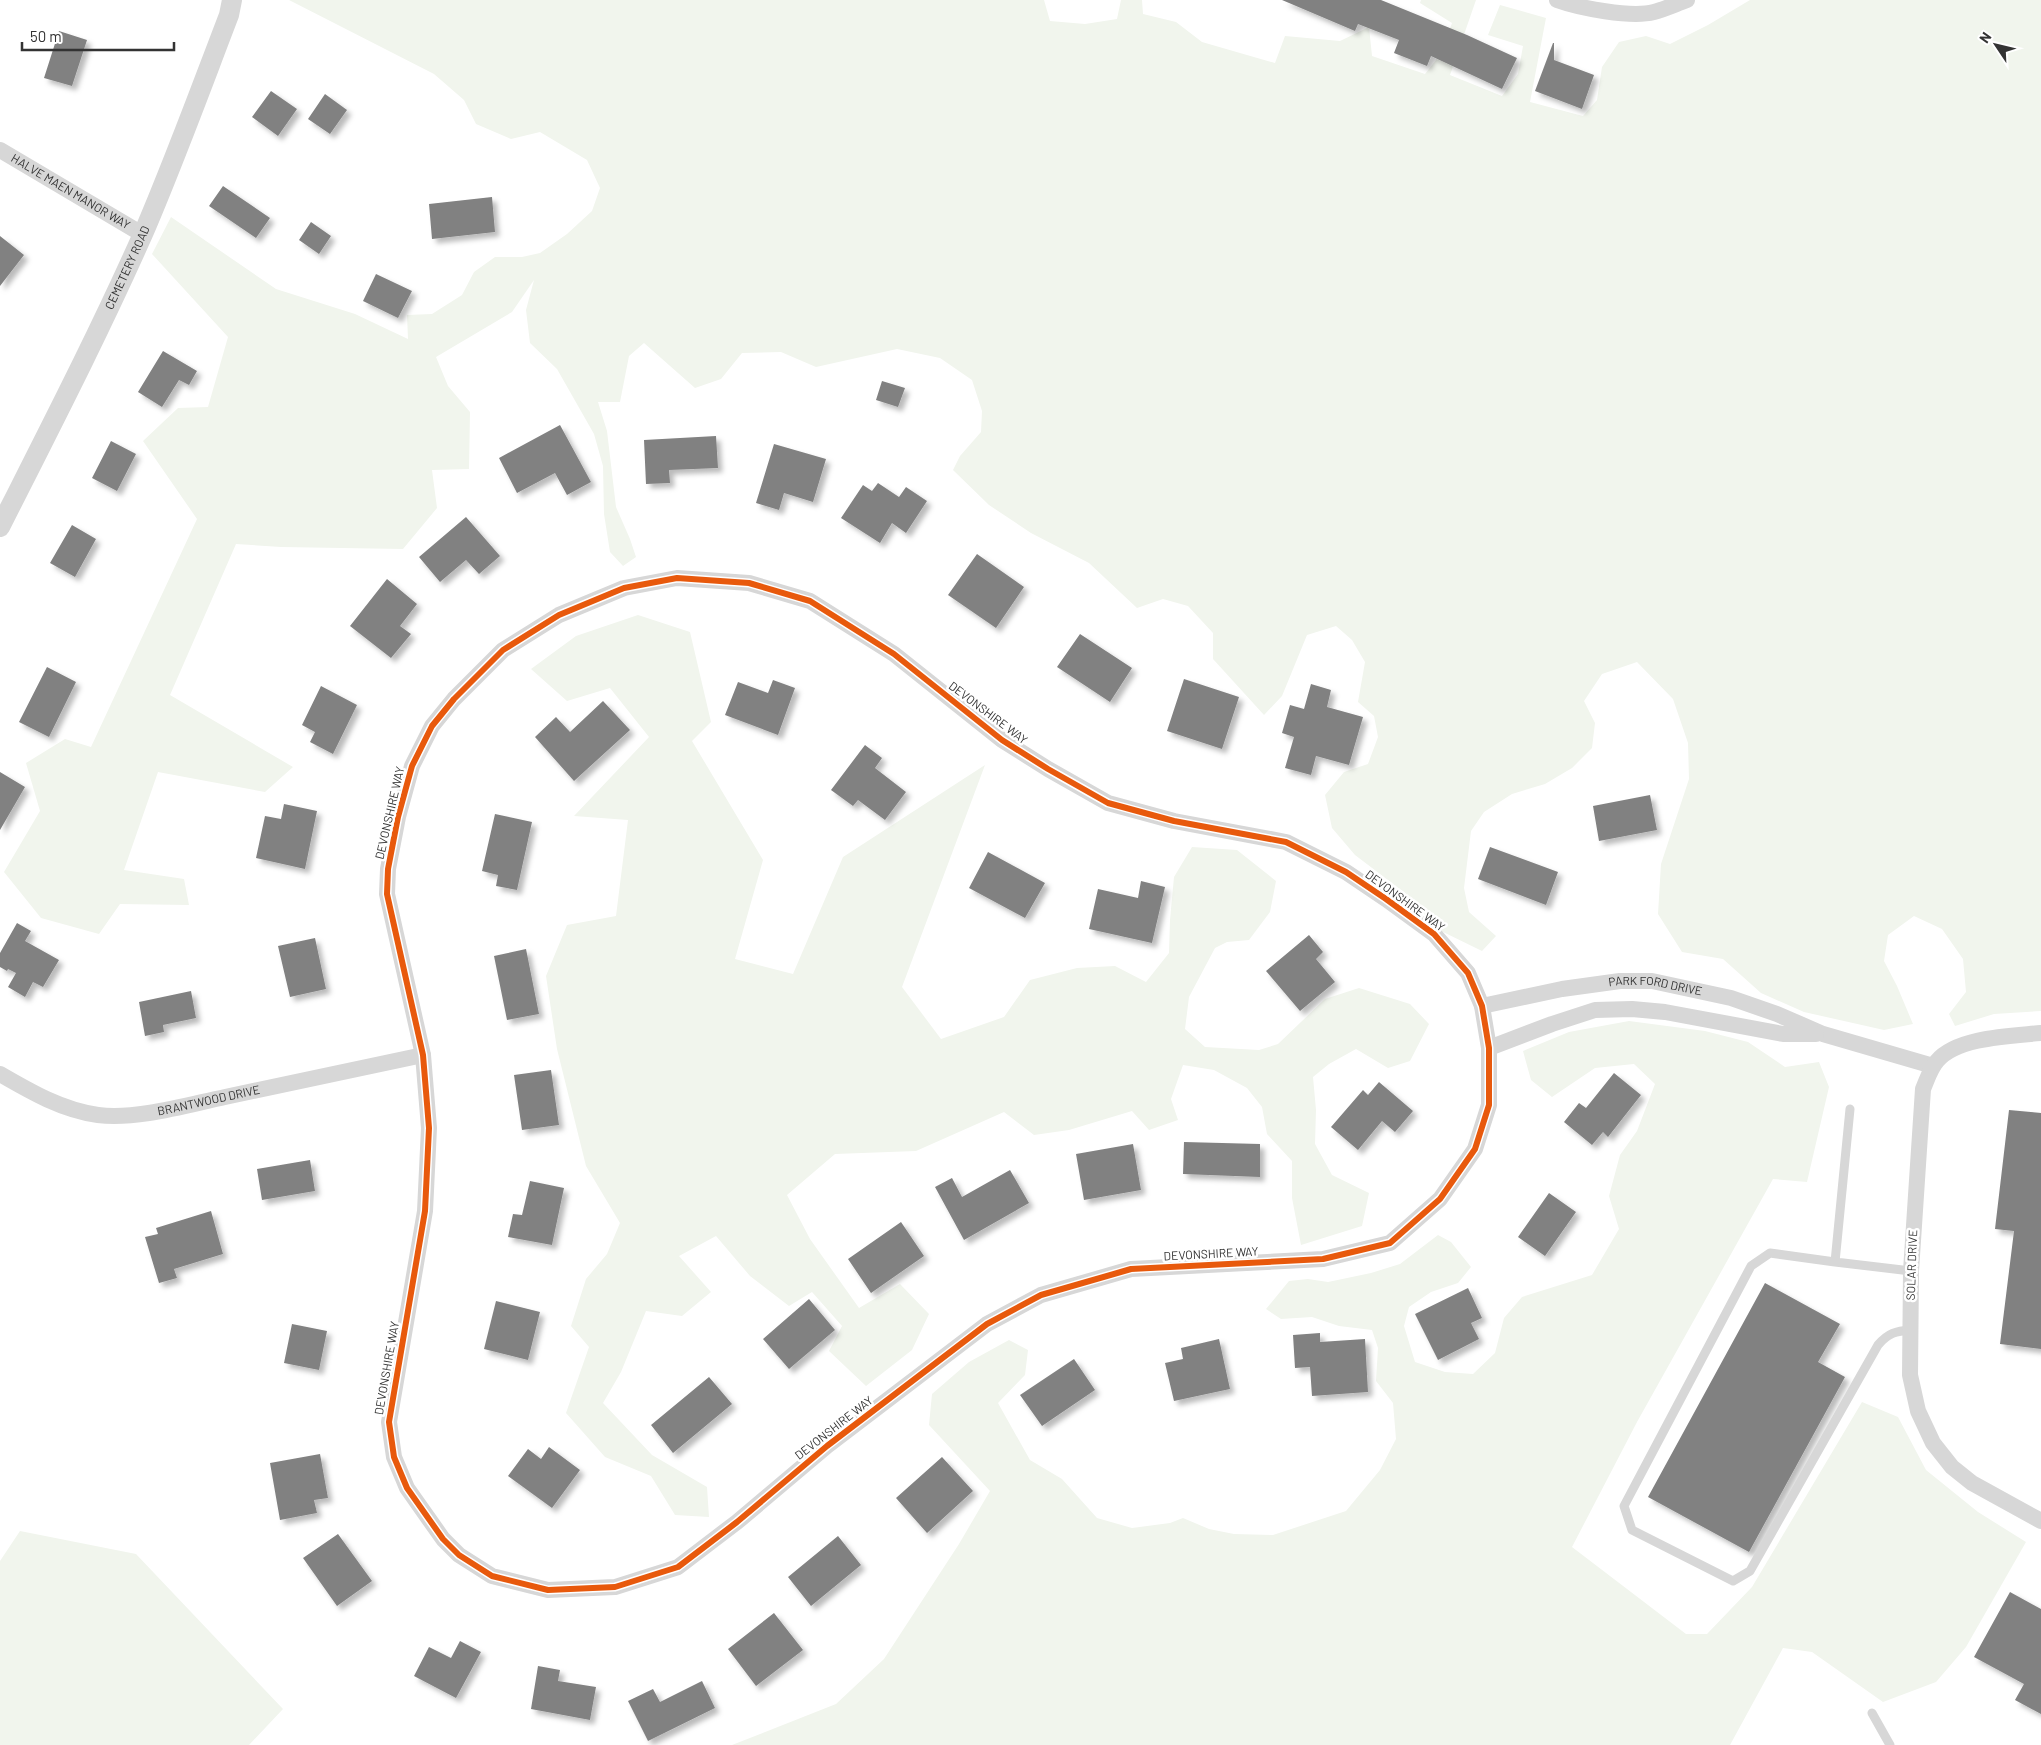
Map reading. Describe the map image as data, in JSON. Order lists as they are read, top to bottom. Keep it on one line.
{"streets":{"street":["HALVE MAEN MANOR WAY","CEMETERY ROAD","DEVONSHIRE WAY","PARK FORD DRIVE","BRANTWOOD DRIVE","SOLAR DRIVE"]},"crossings":[["HALVE MAEN MANOR WAY","CEMETERY ROAD"],["DEVONSHIRE WAY","PARK FORD DRIVE"],["DEVONSHIRE WAY","BRANTWOOD DRIVE"],["PARK FORD DRIVE","SOLAR DRIVE"]],"scale_bar":"50 m","north":"top left"}
